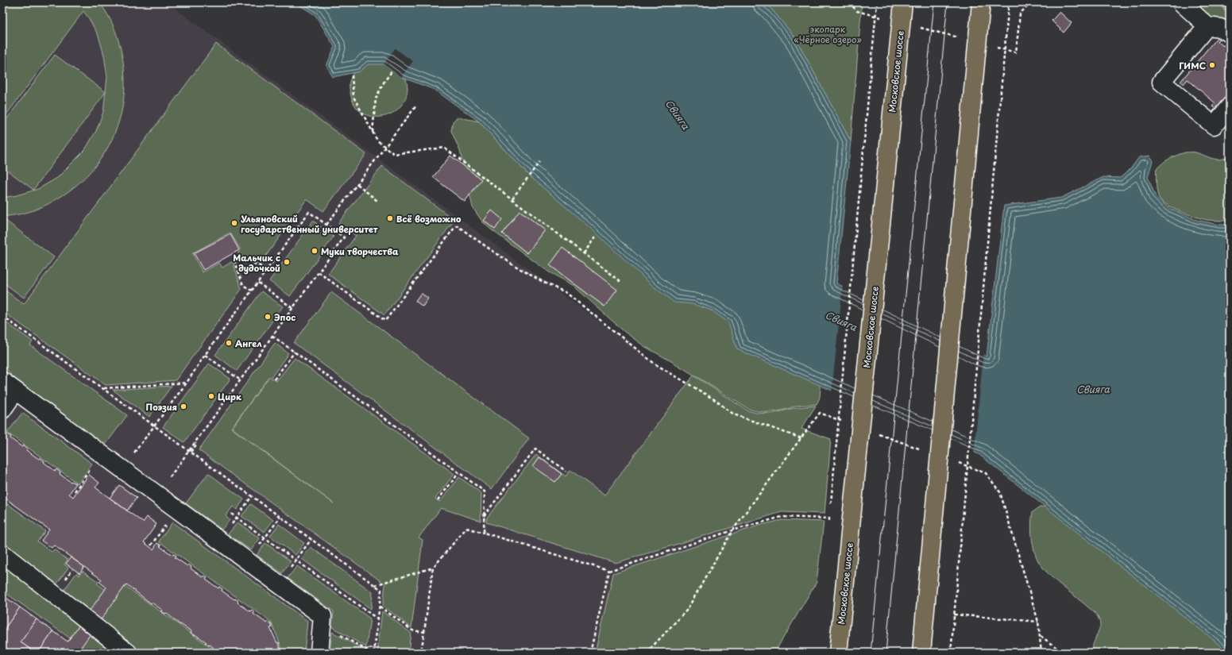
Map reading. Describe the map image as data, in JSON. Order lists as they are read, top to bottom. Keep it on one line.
{"streets":{"main road":["Московское шоссе"]},"water":["Свияга"],"parks":["экопарк «Чёрное озеро»"],"places":["ГИМС","Всё возможно","Ульяновский государственный университет","Муки творчества","Мальчик с дудочкой","Эпос","Ангел","Цирк","Поэзия"]}
